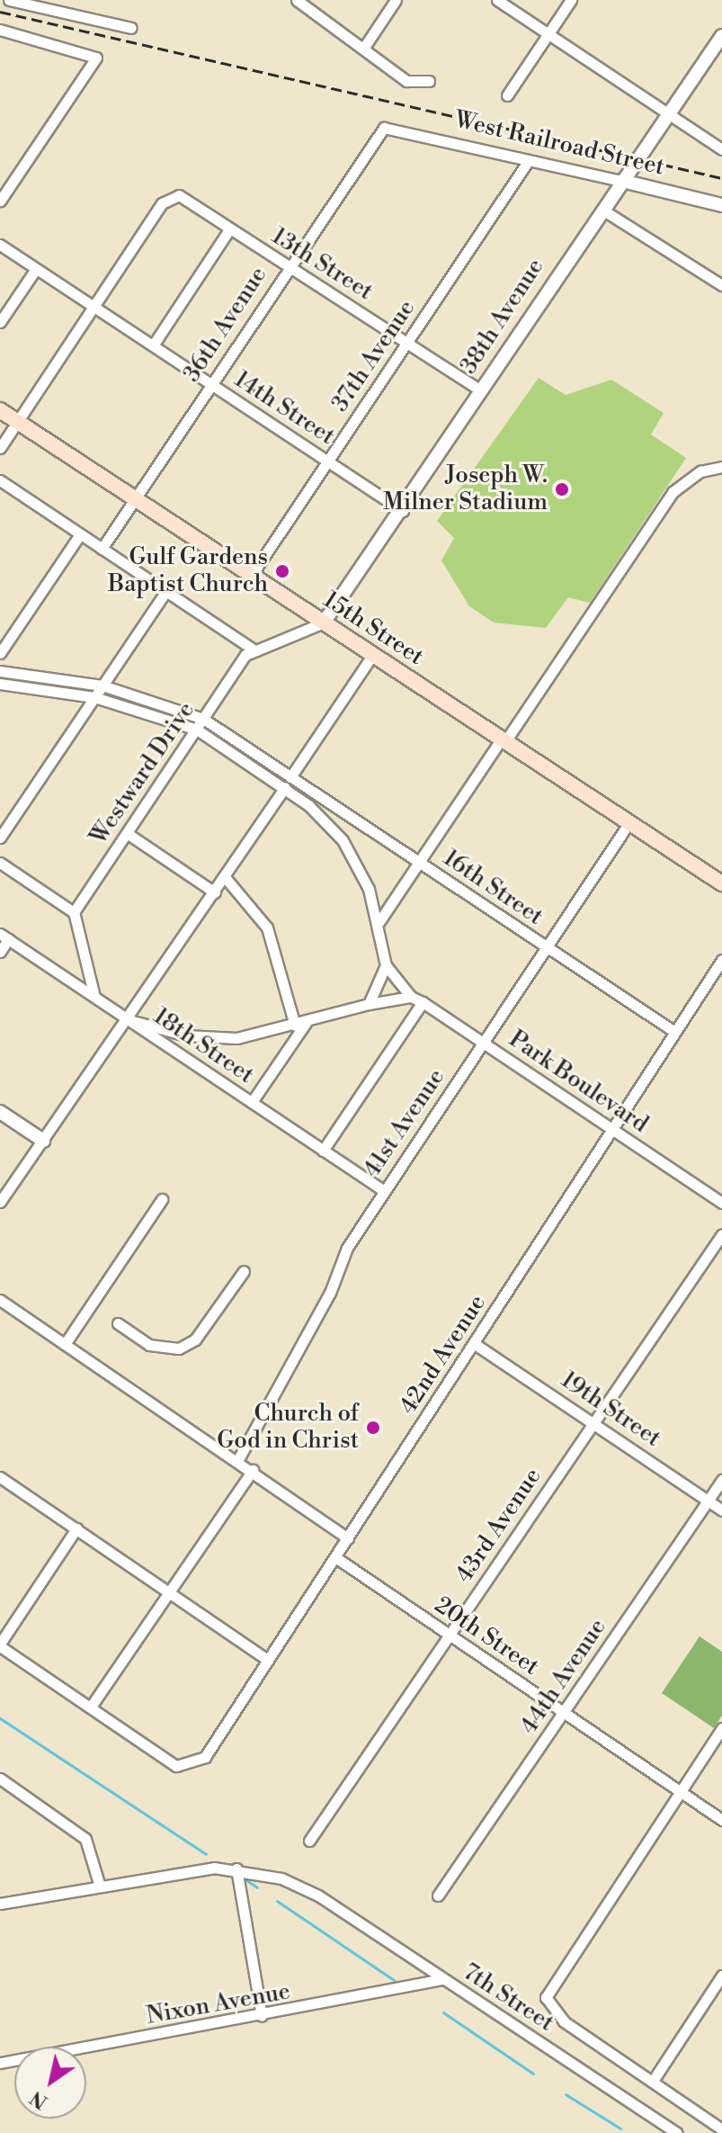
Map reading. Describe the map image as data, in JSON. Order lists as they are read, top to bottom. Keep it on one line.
{"streets":{"main road":["15th Street"],"street":["West Railroad Street","13th Street","38th Avenue","36th Avenue","37th Avenue","14th Street","Westward Drive","16th Street","18th Street","Park Boulevard","41st Avenue","42nd Avenue","19th Street","43rd Avenue","20th Street","44th Avenue","7th Street","Nixon Avenue"]},"crossings":[["West Railroad Street","38th Avenue"],["West Railroad Street","36th Avenue"],["West Railroad Street","37th Avenue"],["13th Street","38th Avenue"],["13th Street","36th Avenue"],["13th Street","37th Avenue"],["13th Street","14th Street"],["38th Avenue","14th Street"],["38th Avenue","15th Street"],["36th Avenue","14th Street"],["36th Avenue","15th Street"],["37th Avenue","14th Street"],["37th Avenue","15th Street"],["15th Street","41st Avenue"],["16th Street","41st Avenue"],["16th Street","42nd Avenue"],["18th Street","41st Avenue"],["Park Boulevard","41st Avenue"],["Park Boulevard","42nd Avenue"],["42nd Avenue","19th Street"],["42nd Avenue","20th Street"],["19th Street","43rd Avenue"],["19th Street","44th Avenue"],["43rd Avenue","20th Street"],["20th Street","44th Avenue"],["7th Street","Nixon Avenue"]],"places":["Joseph W. Milner Stadium","Gulf Gardens Baptist Church","Church of God in Christ"],"north":"bottom left"}
